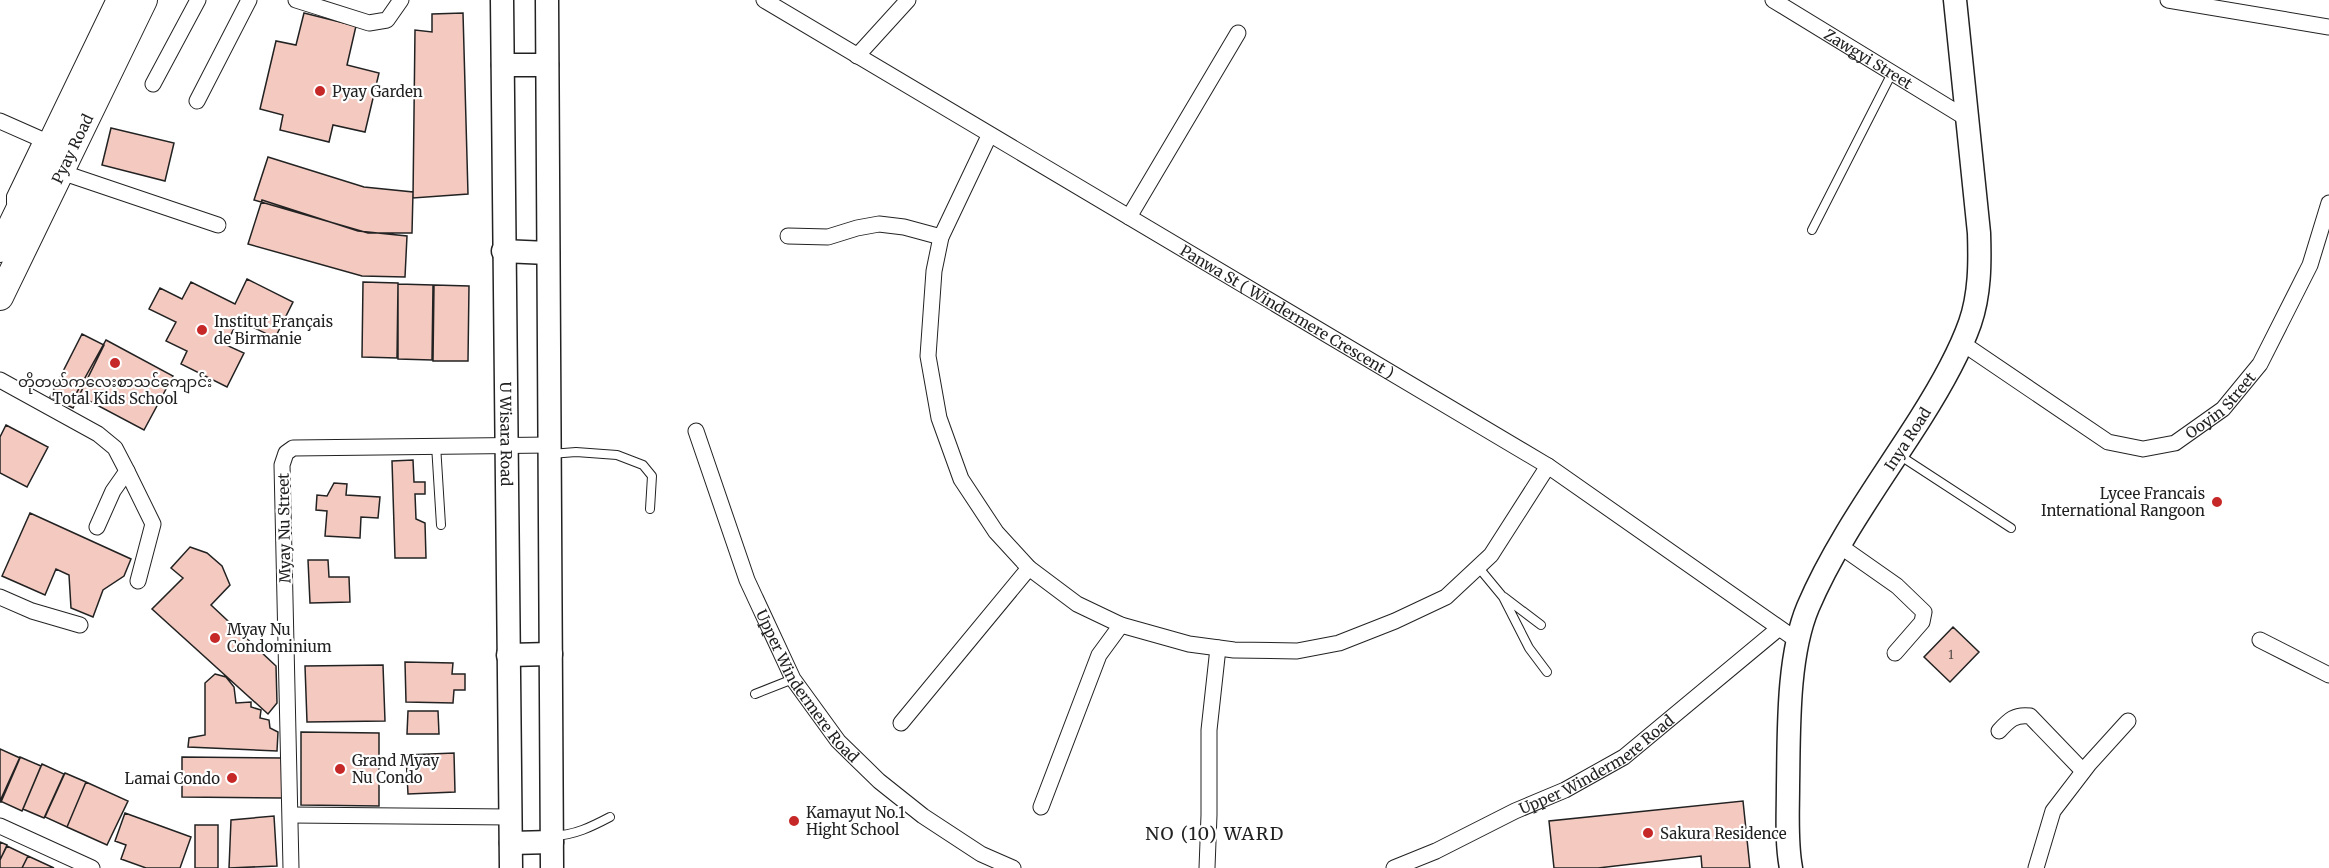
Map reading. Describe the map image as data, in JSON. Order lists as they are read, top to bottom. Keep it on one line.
{"streets":{"highway":["Pyay Road"],"main road":["U Wisara Road","Inya Road"],"street":["Zawgyi Street","Panwa St ( Windermere Crescent )","Ooyin Street","Myay Nu Street","Upper Windermere Road"]},"crossings":[["Zawgyi Street","Inya Road"],["Panwa St ( Windermere Crescent )","Inya Road"],["Panwa St ( Windermere Crescent )","Upper Windermere Road"],["Ooyin Street","Inya Road"],["U Wisara Road","Myay Nu Street"]],"districts":["NO (10) WARD"],"places":["Pyay Garden","Institut Français de Birmanie","တိုတယ်ကလေးစာသင်ကျောင်း Total Kids School","Lycee Francais International Rangoon","Myay Nu Condominium","Grand Myay Nu Condo","Lamai Condo","Kamayut No.1 Hight School","Sakura Residence"],"house_numbers":["1"]}
